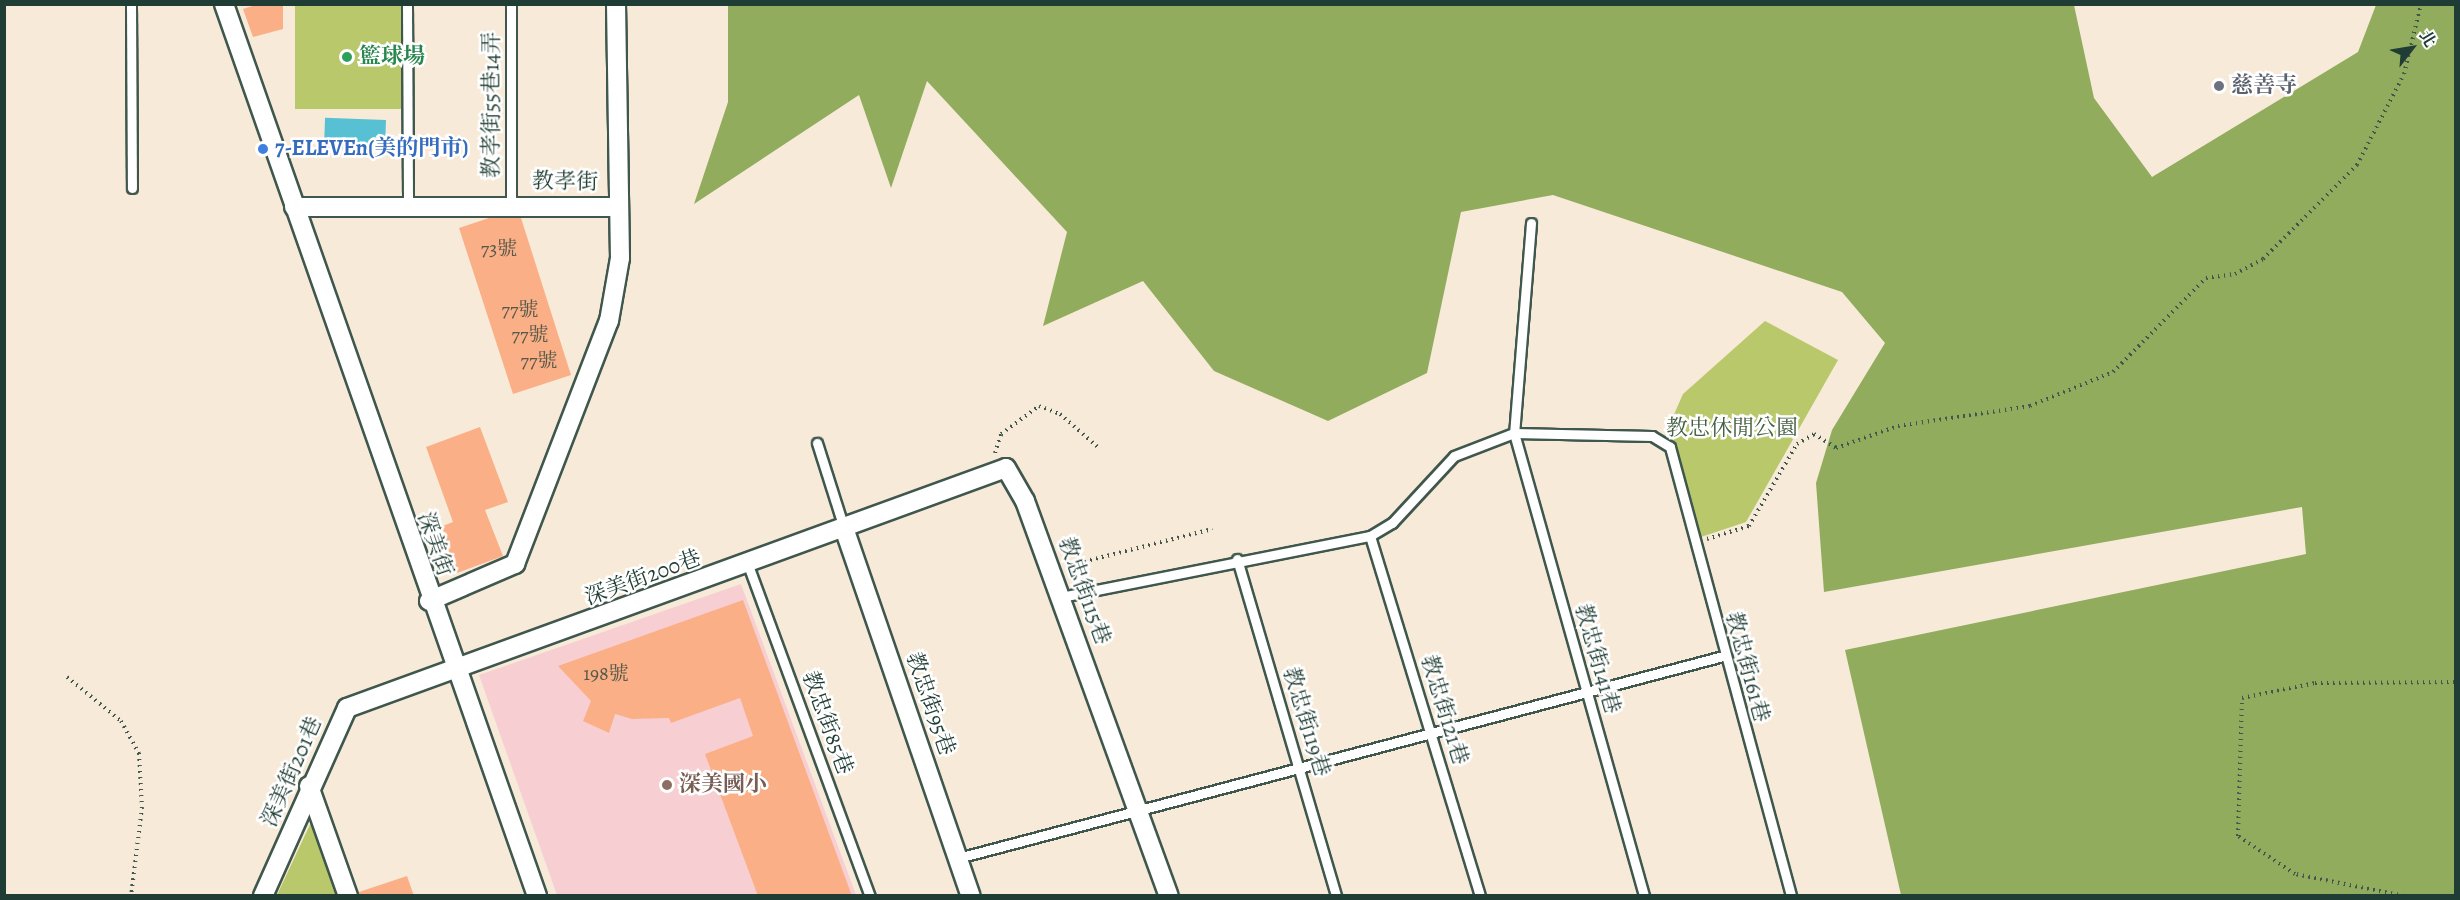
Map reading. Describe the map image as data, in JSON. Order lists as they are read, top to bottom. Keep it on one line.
{"streets":{"street":["教孝街","深美街","深美街200巷","教忠街115巷","教忠街95巷","深美街201巷"],"lane":["教孝街55巷14弄","教忠街141巷","教忠街161巷","教忠街121巷","教忠街119巷","教忠街85巷"]},"crossings":[["教孝街55巷14弄","教孝街"],["教孝街","深美街"],["深美街","深美街200巷"],["深美街","深美街201巷"],["深美街200巷","教忠街95巷"],["深美街200巷","教忠街85巷"],["深美街200巷","深美街201巷"],["教忠街141巷","教忠街161巷"]],"parks":["教忠休閒公園"],"places":["籃球場","慈善寺","7-ELEVEn(美的門市)","深美國小"],"house_numbers":["73號","77號","77號","77號","198號"],"north":"top right"}
